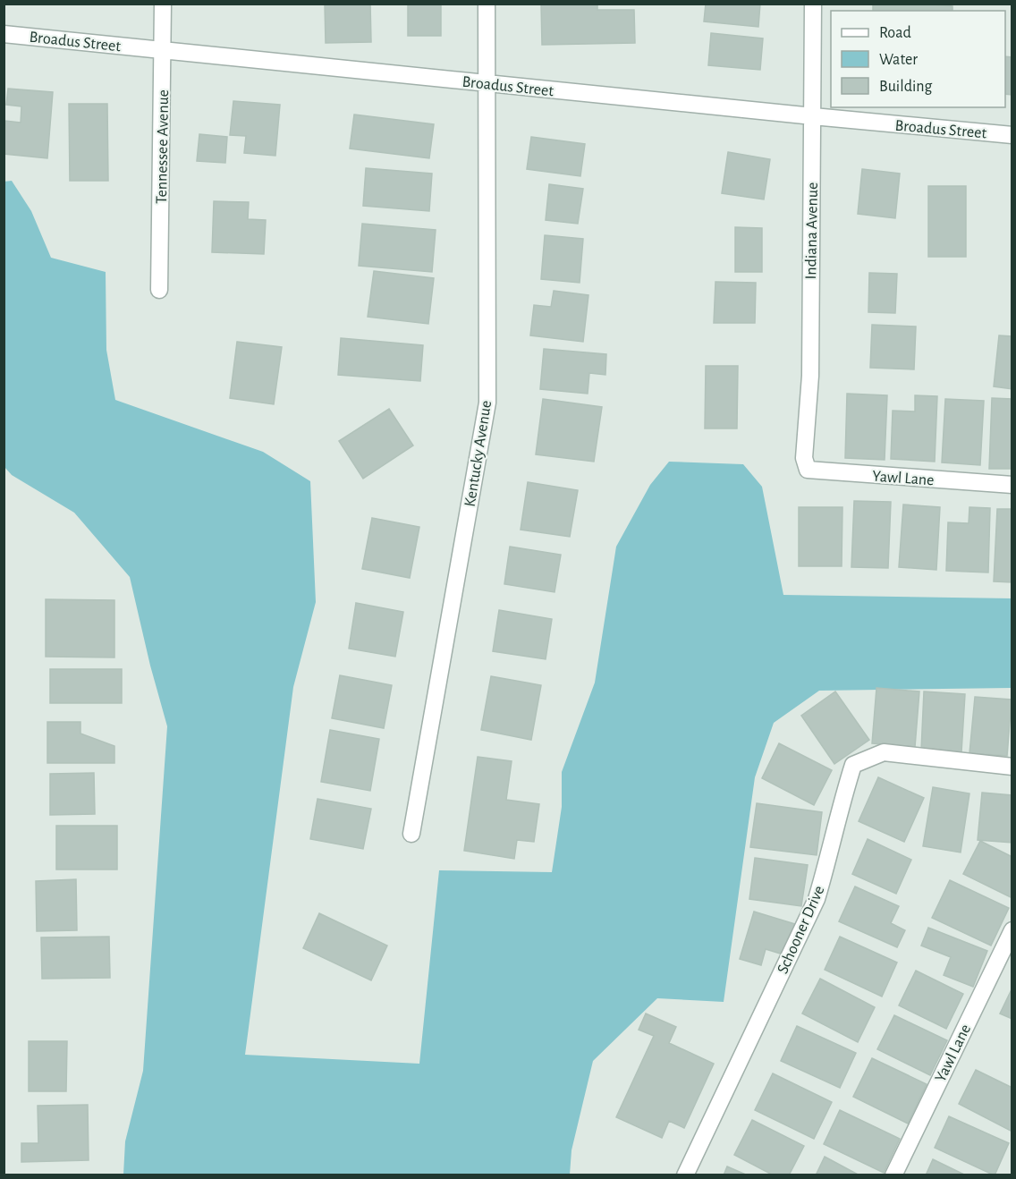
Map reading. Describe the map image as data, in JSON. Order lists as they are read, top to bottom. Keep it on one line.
{"streets":{"street":["Broadus Street","Tennessee Avenue","Indiana Avenue","Kentucky Avenue","Yawl Lane","Schooner Drive"]},"crossings":[["Broadus Street","Tennessee Avenue"],["Broadus Street","Indiana Avenue"],["Broadus Street","Kentucky Avenue"],["Indiana Avenue","Yawl Lane"]],"legend":["Road","Water","Building"]}
